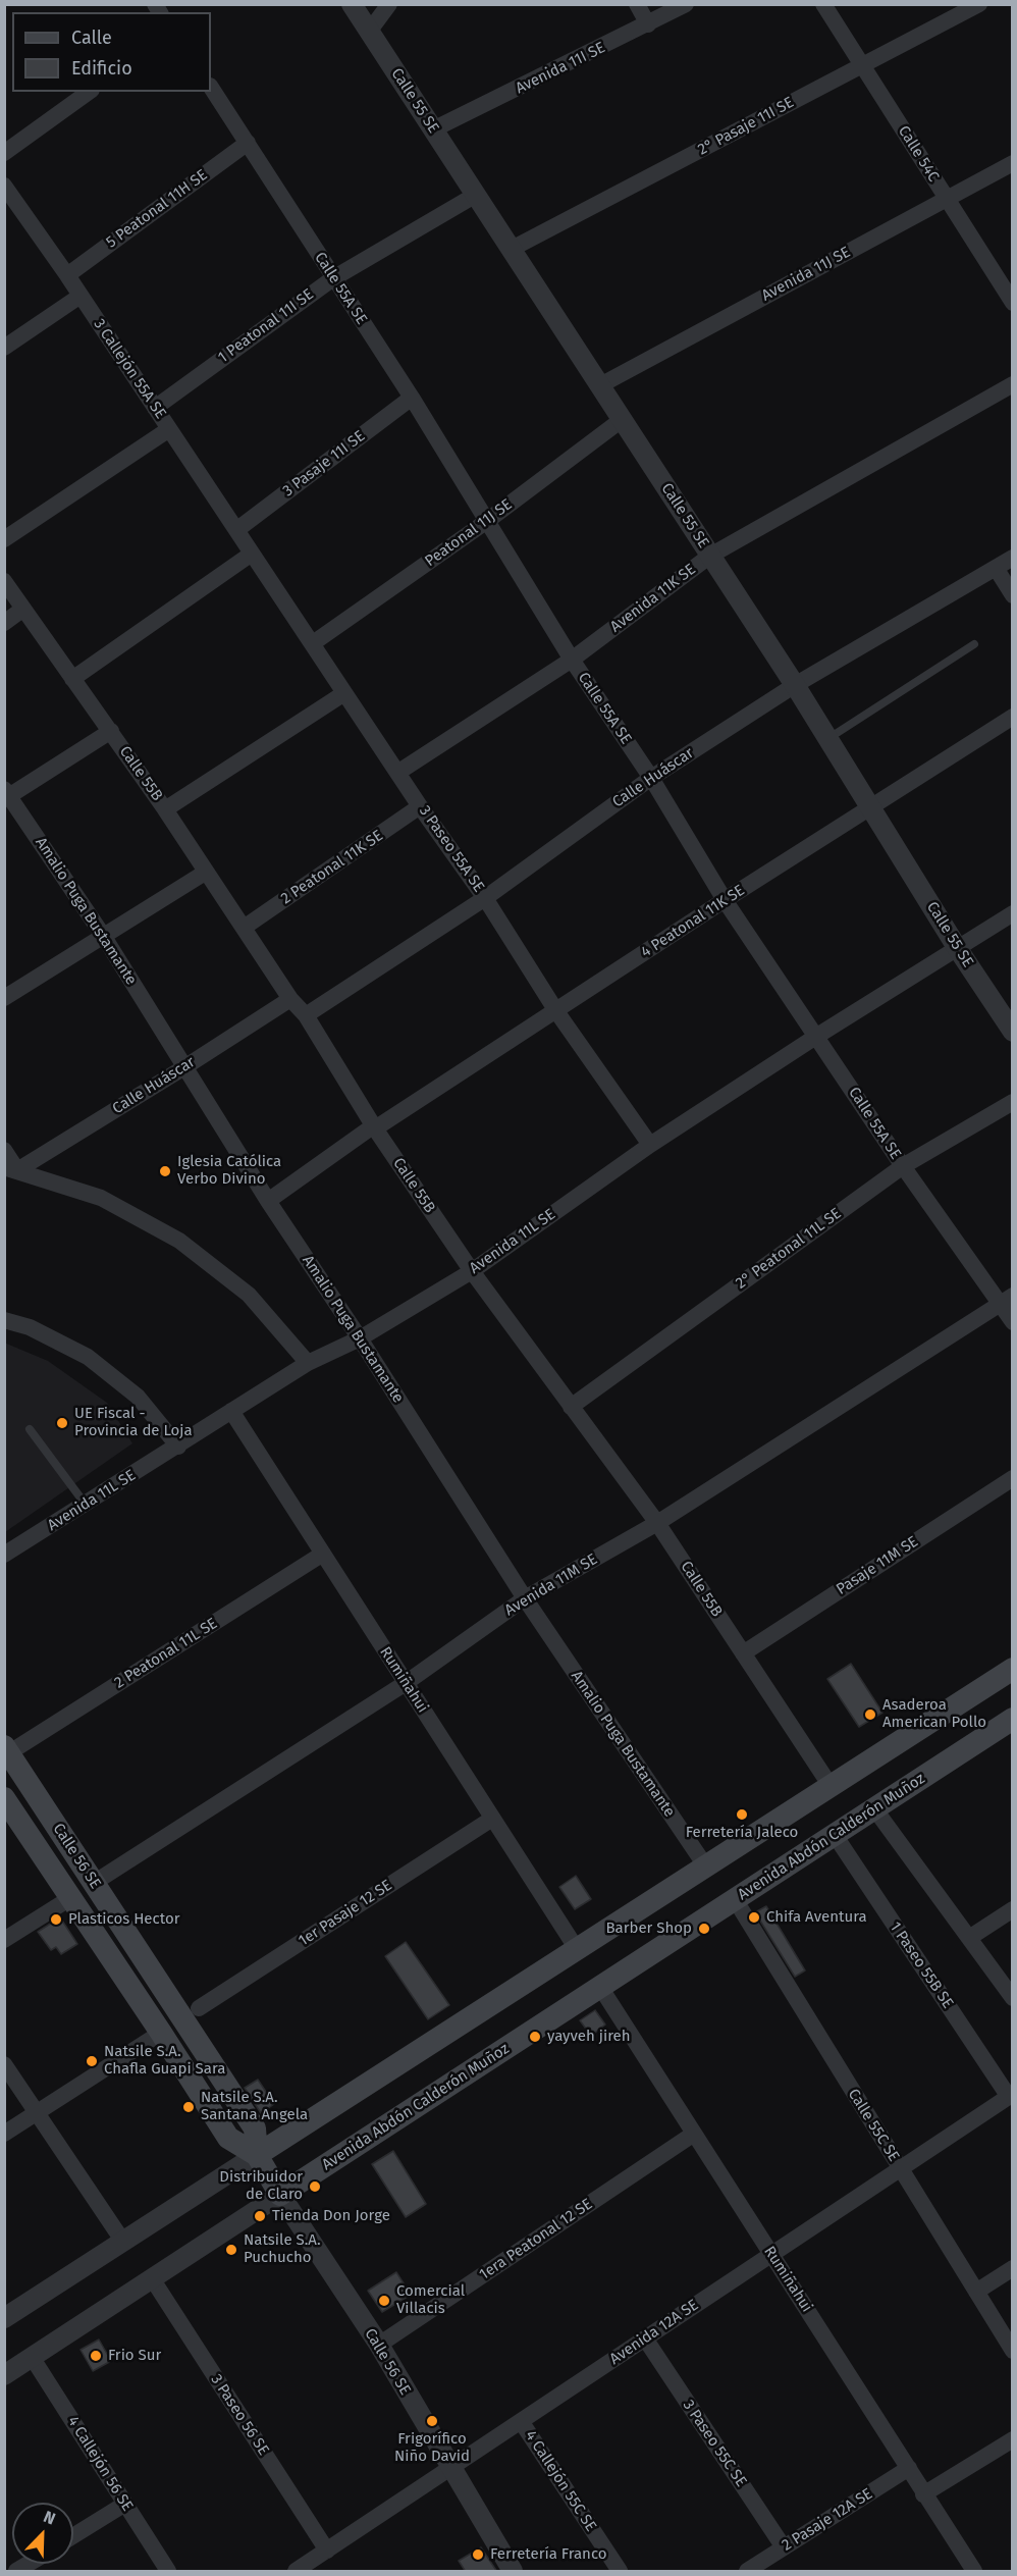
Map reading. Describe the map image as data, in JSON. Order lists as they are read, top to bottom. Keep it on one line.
{"streets":{"main road":["Avenida Abdón Calderón Muñoz","Calle 56 SE"],"street":["Avenida 11I SE","Calle 55 SE","2° Pasaje 11I SE","Calle 54C","5 Peatonal 11H SE","Avenida 11J SE","Calle 55A SE","1 Peatonal 11I SE","3 Callejón 55A SE","3 Pasaje 11I SE","Peatonal 11J SE","Avenida 11K SE","Calle 55B","Calle Huáscar","3 Paseo 55A SE","2 Peatonal 11K SE","Amalio Puga Bustamante","4 Peatonal 11K SE","Avenida 11L SE","2° Peatonal 11L SE","Pasaje 11M SE","Avenida 11M SE","2 Peatonal 11L SE","Rumiñahui","1er Pasaje 12 SE","1 Paseo 55B SE","Calle 55C SE","1era Peatonal 12 SE","Avenida 12A SE","3 Paseo 56 SE","3 Paseo 55C SE","4 Callejón 56 SE","4 Callejón 55C SE","2 Pasaje 12A SE"]},"crossings":[["Avenida 11I SE","Calle 55 SE"],["Calle 55 SE","2° Pasaje 11I SE"],["Calle 55 SE","Avenida 11J SE"],["Calle 55 SE","1 Peatonal 11I SE"],["Calle 55 SE","Peatonal 11J SE"],["Calle 55 SE","Avenida 11K SE"],["Calle 55 SE","Calle Huáscar"],["Calle 55 SE","4 Peatonal 11K SE"],["Calle 55 SE","Avenida 11L SE"],["2° Pasaje 11I SE","Calle 54C"],["Calle 54C","Avenida 11J SE"],["5 Peatonal 11H SE","Calle 55A SE"],["5 Peatonal 11H SE","3 Callejón 55A SE"],["Calle 55A SE","1 Peatonal 11I SE"],["Calle 55A SE","3 Pasaje 11I SE"],["Calle 55A SE","Peatonal 11J SE"],["Calle 55A SE","Avenida 11K SE"],["Calle 55A SE","Calle Huáscar"],["Calle 55A SE","4 Peatonal 11K SE"],["Calle 55A SE","Avenida 11L SE"],["Calle 55A SE","2° Peatonal 11L SE"],["Calle 55A SE","Avenida 11M SE"],["1 Peatonal 11I SE","3 Callejón 55A SE"],["3 Callejón 55A SE","3 Pasaje 11I SE"],["3 Callejón 55A SE","3 Paseo 55A SE"],["Peatonal 11J SE","3 Paseo 55A SE"],["Avenida 11K SE","3 Paseo 55A SE"],["Calle 55B","Calle Huáscar"],["Calle 55B","2 Peatonal 11K SE"],["Calle 55B","4 Peatonal 11K SE"],["Calle 55B","Avenida 11L SE"],["Calle 55B","2° Peatonal 11L SE"],["Calle 55B","Pasaje 11M SE"],["Calle 55B","Avenida 11M SE"],["Calle Huáscar","3 Paseo 55A SE"],["Calle Huáscar","Amalio Puga Bustamante"],["3 Paseo 55A SE","2 Peatonal 11K SE"],["3 Paseo 55A SE","4 Peatonal 11K SE"],["3 Paseo 55A SE","Avenida 11L SE"],["Amalio Puga Bustamante","4 Peatonal 11K SE"],["Amalio Puga Bustamante","Avenida 11L SE"],["Amalio Puga Bustamante","Avenida 11M SE"],["Avenida 11L SE","Rumiñahui"],["Avenida 11M SE","Rumiñahui"],["Avenida 11M SE","Calle 56 SE"],["2 Peatonal 11L SE","Rumiñahui"],["2 Peatonal 11L SE","Calle 56 SE"],["Rumiñahui","Avenida Abdón Calderón Muñoz"],["Rumiñahui","1er Pasaje 12 SE"],["Rumiñahui","1era Peatonal 12 SE"],["Rumiñahui","Avenida 12A SE"],["Rumiñahui","2 Pasaje 12A SE"],["Avenida Abdón Calderón Muñoz","Calle 56 SE"],["Avenida Abdón Calderón Muñoz","1 Paseo 55B SE"],["Avenida Abdón Calderón Muñoz","Calle 55C SE"],["Avenida Abdón Calderón Muñoz","3 Paseo 56 SE"],["Avenida Abdón Calderón Muñoz","4 Callejón 56 SE"],["Calle 56 SE","1era Peatonal 12 SE"],["Calle 56 SE","Avenida 12A SE"],["1 Paseo 55B SE","Avenida 12A SE"],["Calle 55C SE","Avenida 12A SE"],["Avenida 12A SE","3 Paseo 56 SE"],["Avenida 12A SE","3 Paseo 55C SE"],["Avenida 12A SE","4 Callejón 55C SE"],["3 Paseo 55C SE","2 Pasaje 12A SE"]],"places":["Iglesia Católica Verbo Divino","UE Fiscal - Provincia de Loja","Asaderoa American Pollo","Ferretería Jaleco","Chifa Aventura","Plasticos Hector","Barber Shop","yayveh jireh","Natsile S.A. Chafla Guapi Sara","Natsile S.A. Santana Angela","Distribuidor de Claro","Tienda Don Jorge","Natsile S.A. Puchucho","Comercial Villacis","Frio Sur","Frigorífico Niño David","Ferretería Franco"],"legend":["Calle","Edificio"],"north":"top right"}
